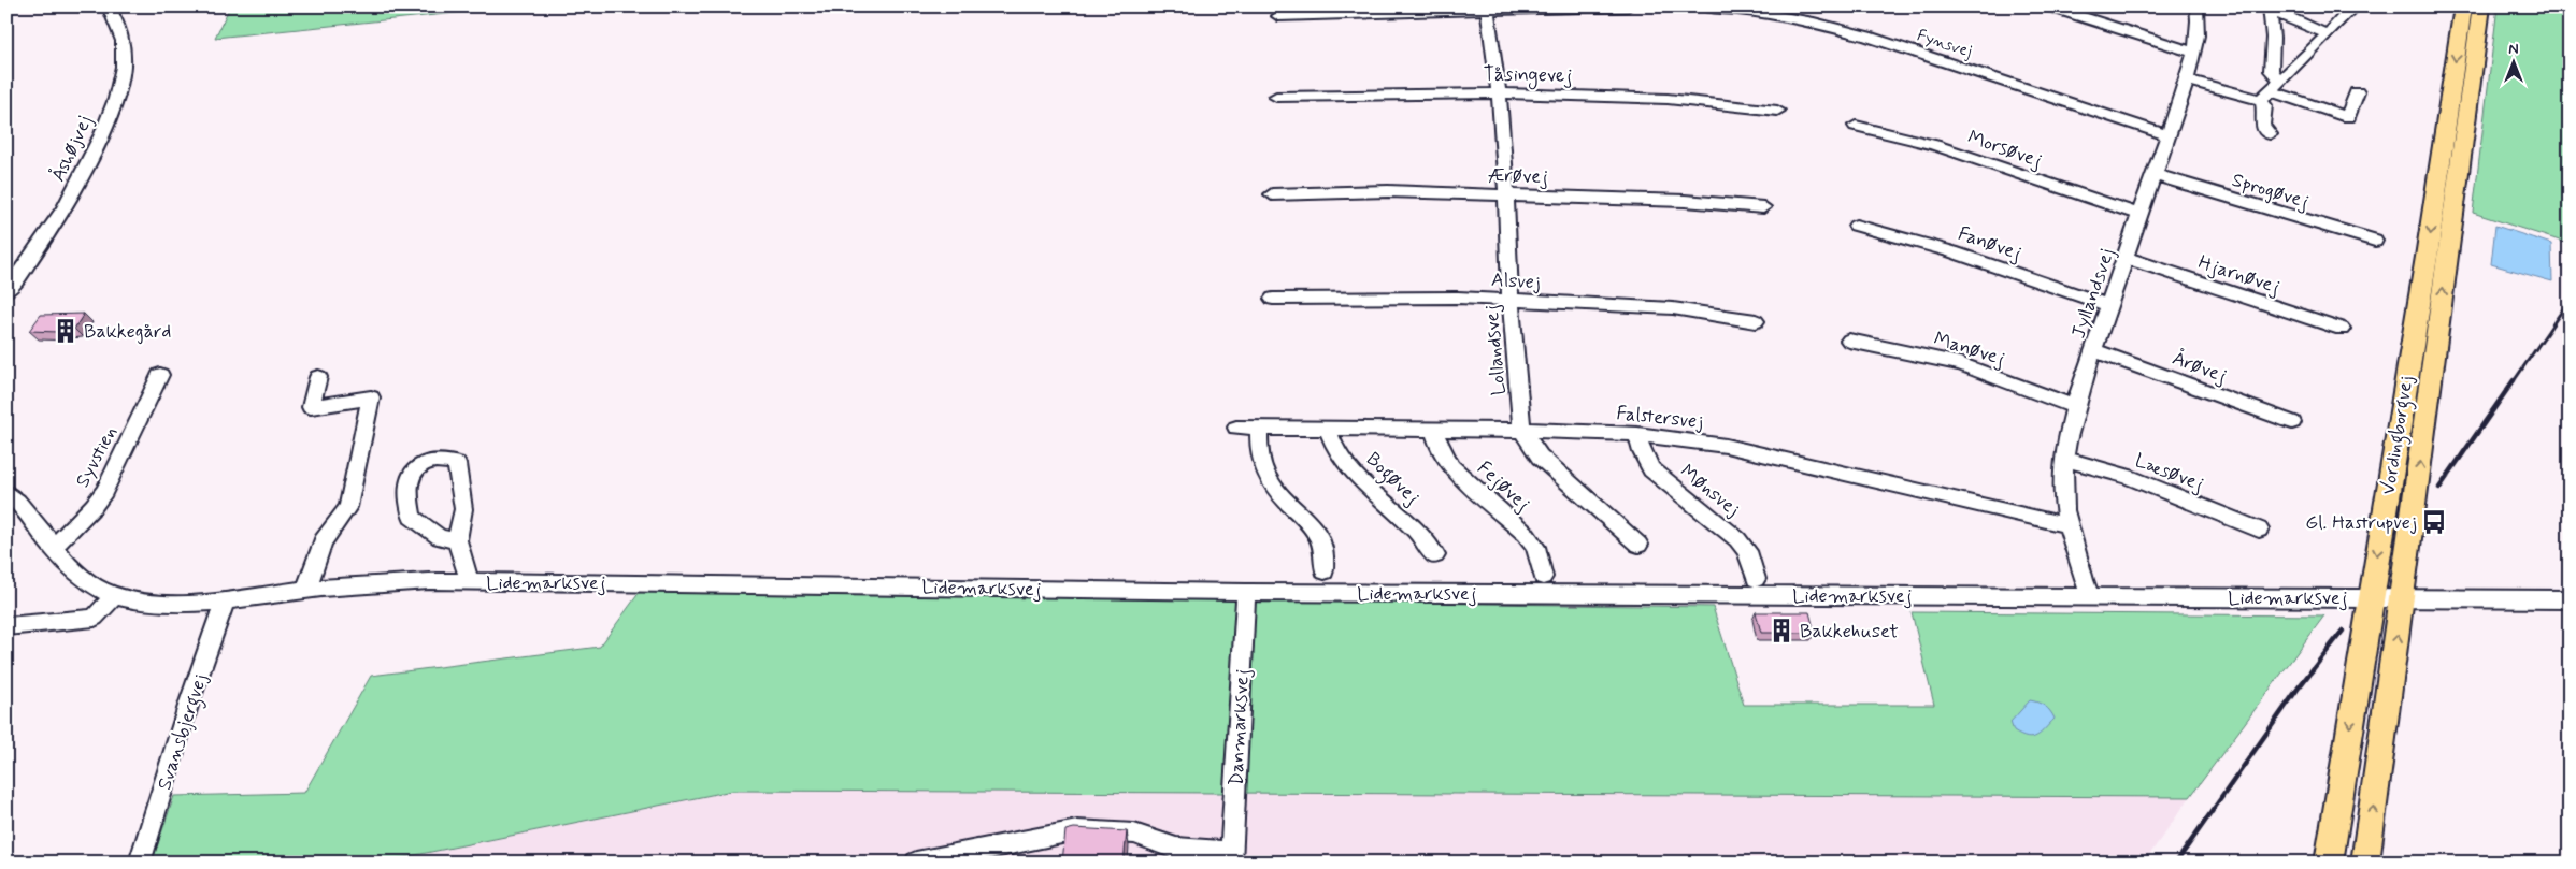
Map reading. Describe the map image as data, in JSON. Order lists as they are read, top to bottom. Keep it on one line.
{"streets":{"main road":["Vordingborgvej"],"street":["Fynsvej","Tåsingevej","Åshøjvej","Morsøvej","Ærøvej","Sprogøvej","Fanøvej","Hjarnøvej","Alsvej","Jyllandsvej","Manøvej","Lollandsvej","Årøvej","Falstersvej","Syvstien","Læsøvej","Bogøvej","Fejøvej","Mønsvej","Lidemarksvej","Danmarksvej","Svansbjergvej"]},"crossings":[["Fynsvej","Jyllandsvej"],["Tåsingevej","Lollandsvej"],["Morsøvej","Jyllandsvej"],["Ærøvej","Lollandsvej"],["Sprogøvej","Jyllandsvej"],["Fanøvej","Jyllandsvej"],["Hjarnøvej","Jyllandsvej"],["Alsvej","Lollandsvej"],["Jyllandsvej","Manøvej"],["Jyllandsvej","Årøvej"],["Jyllandsvej","Falstersvej"],["Jyllandsvej","Læsøvej"],["Jyllandsvej","Lidemarksvej"],["Lollandsvej","Falstersvej"],["Falstersvej","Bogøvej"],["Falstersvej","Fejøvej"],["Falstersvej","Mønsvej"],["Vordingborgvej","Lidemarksvej"],["Syvstien","Lidemarksvej"],["Lidemarksvej","Danmarksvej"],["Lidemarksvej","Svansbjergvej"]],"places":{"building":["Bakkegård","Bakkehuset"],"bus stop":["Gl. Hastrupvej"]},"north":"top"}
